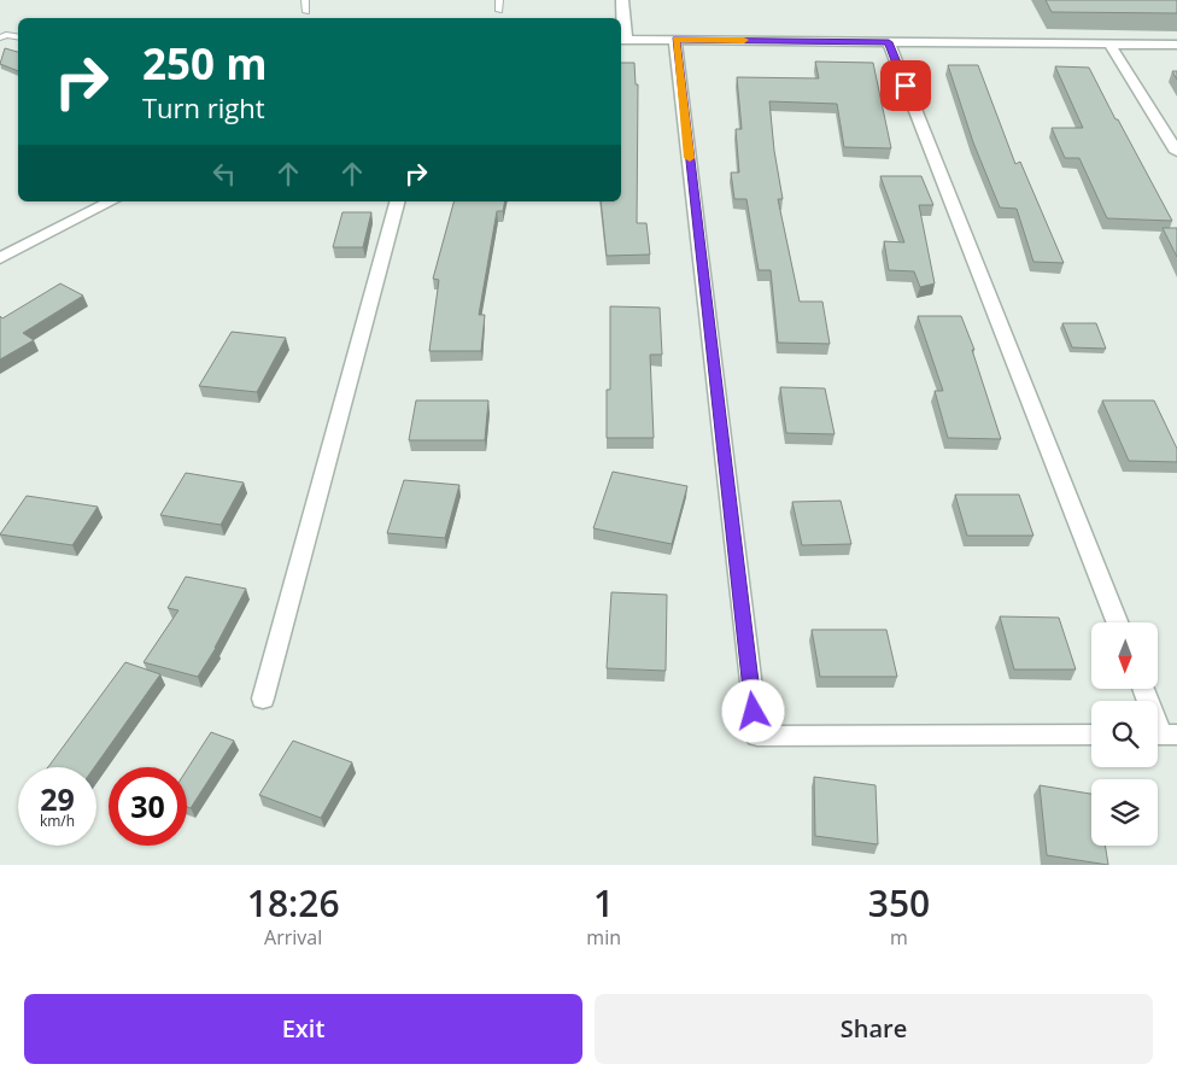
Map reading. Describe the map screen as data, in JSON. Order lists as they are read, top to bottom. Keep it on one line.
{"north":"bottom","page":{"turn":["250 m","Turn right"],"speed":"29 km/h","limit":"30","eta":["18:26","Arrival","1","min","350","m"],"buttons":["Exit","Share"]}}
